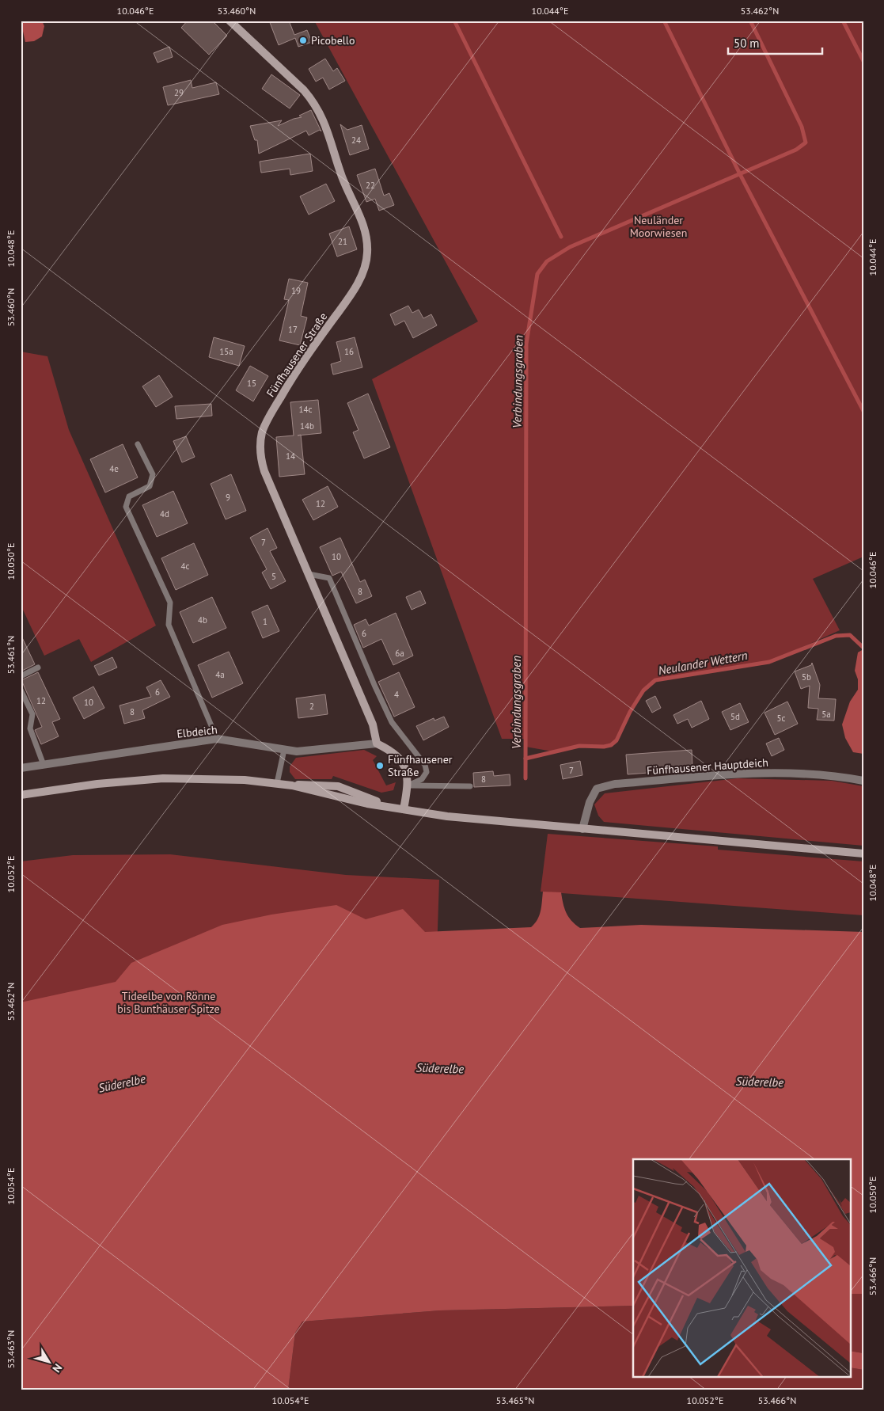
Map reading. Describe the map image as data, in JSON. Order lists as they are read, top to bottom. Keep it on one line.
{"streets":{"street":["Fünfhausener Straße","Elbdeich","Fünfhausener Hauptdeich"]},"crossings":[["Fünfhausener Straße","Elbdeich"]],"water":["Verbindungsgraben","Neulander Wettern","Süderelbe"],"parks":["Neuländer Moorwiesen","Tideelbe von Rönne bis Bunthäuser Spitze"],"places":["Picobello","Fünfhausener Straße"],"house_numbers":["29","24","22","21","19","17","15a","16","15","14c","14b","14","4e","9","12","4d","7","10","4c","5","8","4b","1","6","6a","4a","5b","6","4","12","10","2","8","5a","5d","5c","7","8"],"scale_bar":"50 m","north":"bottom right","coordinates":["10.046°E","53.460°N","10.044°E","53.462°N","10.048°E","10.050°E","53.461°N","10.052°E","10.054°E","53.466°N","53.463°N","53.465°N"]}
